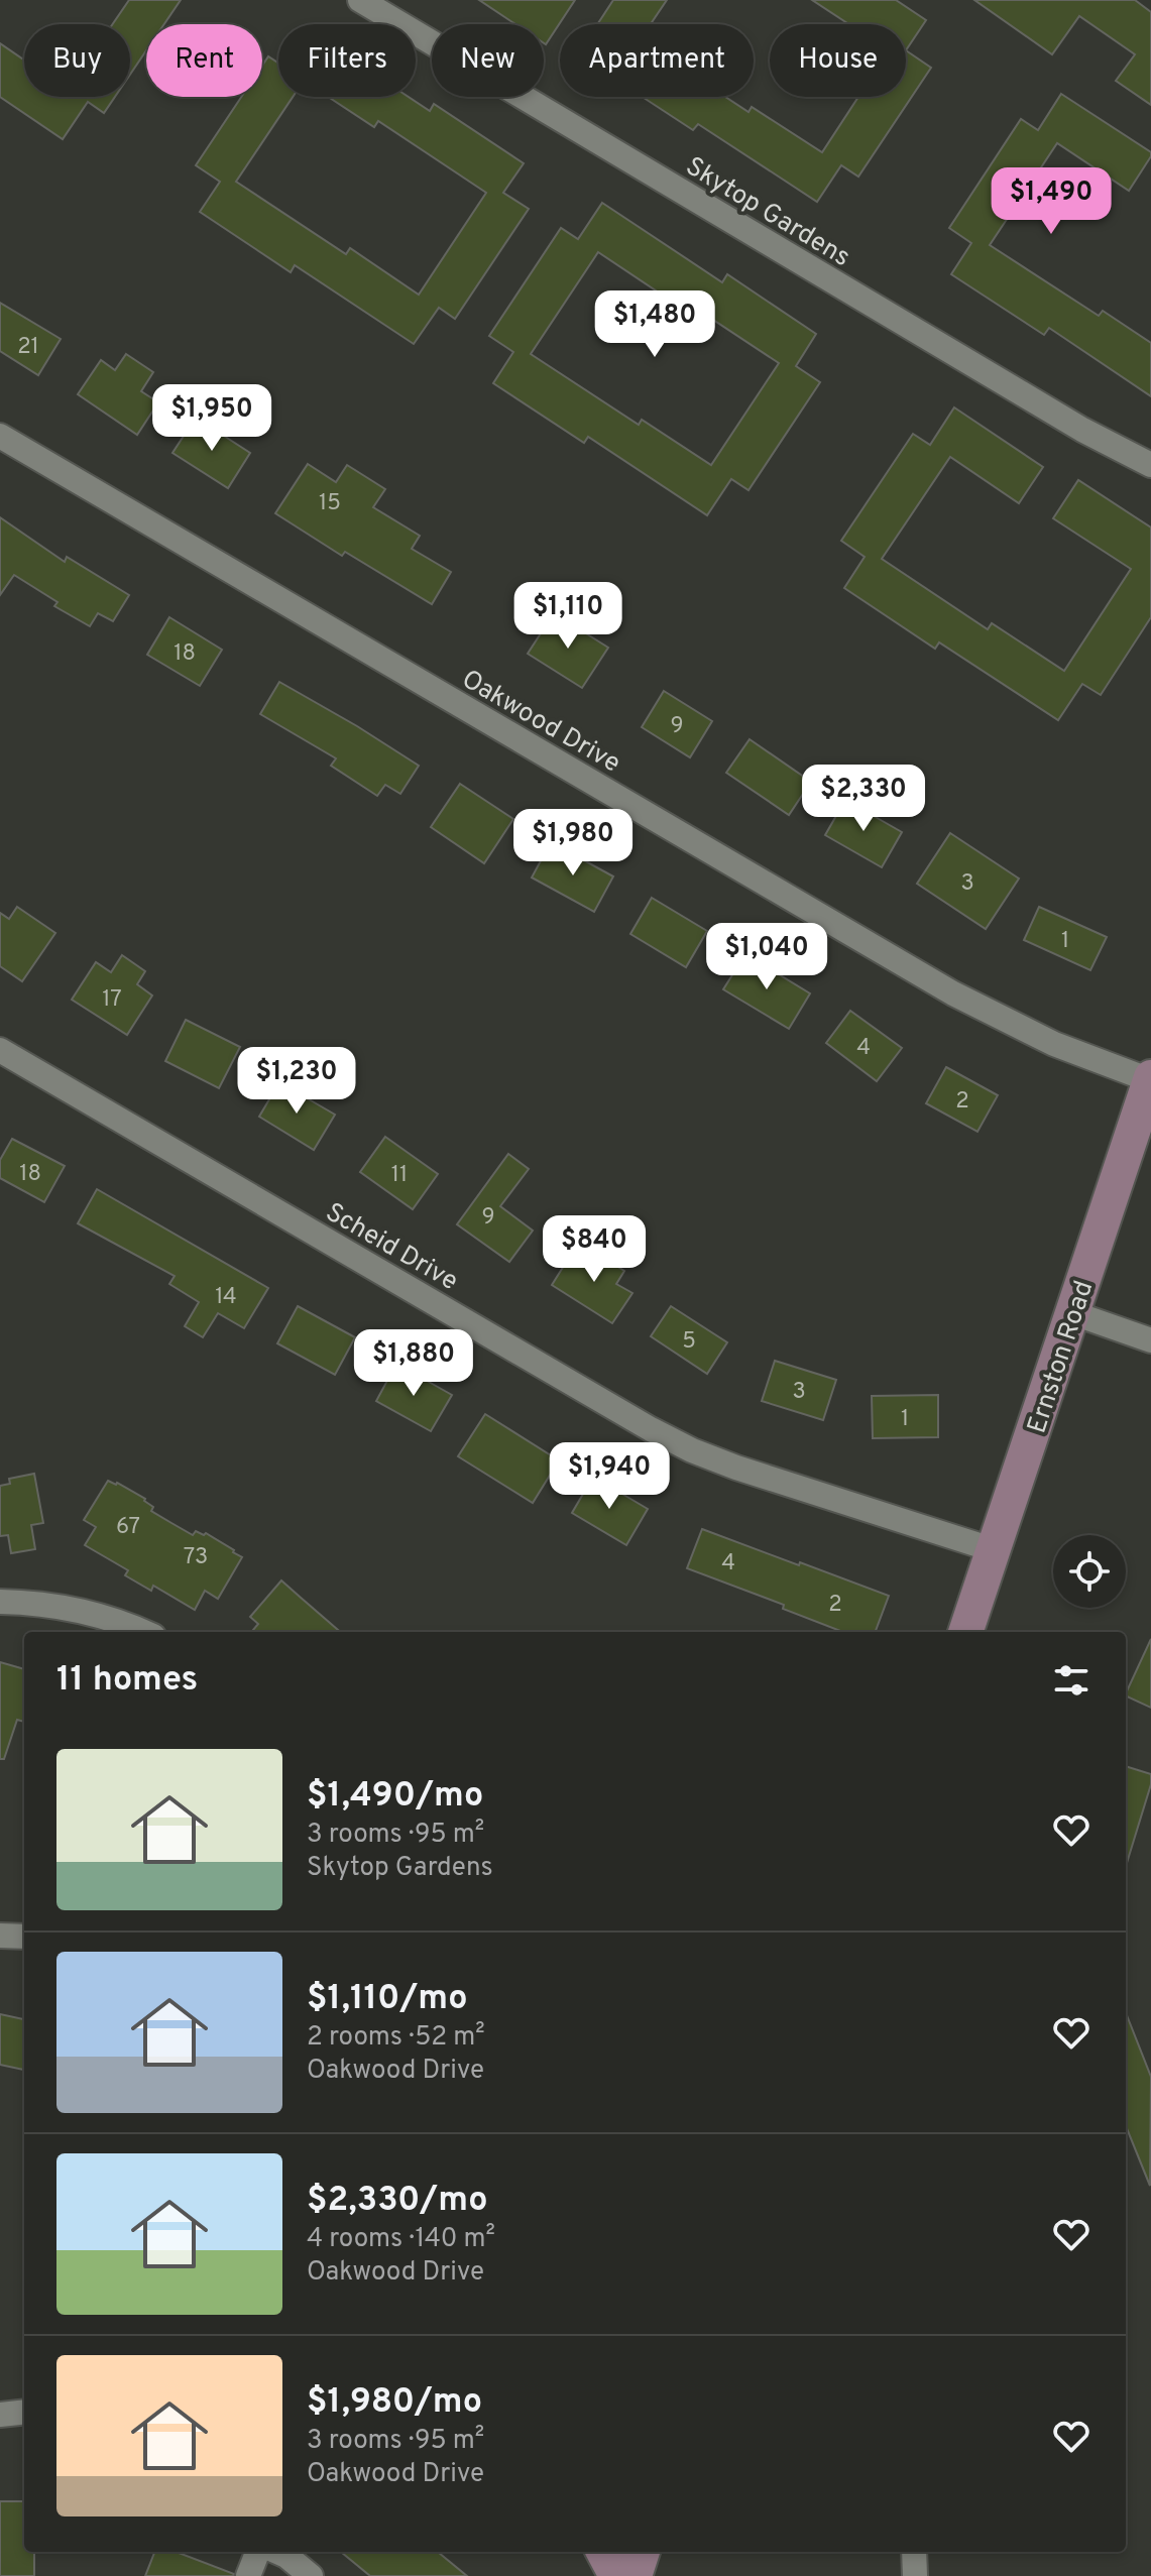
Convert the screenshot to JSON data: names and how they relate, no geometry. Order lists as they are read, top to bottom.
{
  "streets": {
    "street": [
      "Skytop Gardens",
      "Oakwood Drive",
      "Scheid Drive",
      "Ernston Road"
    ]
  },
  "crossings": [
    ["Oakwood Drive", "Ernston Road"],
    ["Scheid Drive", "Ernston Road"]
  ],
  "house_numbers": [
    "21",
    "15",
    "18",
    "9",
    "3",
    "1",
    "17",
    "4",
    "2",
    "18",
    "11",
    "9",
    "14",
    "5",
    "3",
    "1",
    "67",
    "73",
    "4",
    "2"
  ],
  "page": {
    "chip": [
      "Buy",
      "Rent",
      "Filters",
      "New",
      "Apartment",
      "House"
    ],
    "price": [
      "$1,490",
      "$1,480",
      "$1,950",
      "$1,110",
      "$2,330",
      "$1,980",
      "$1,040",
      "$1,230",
      "$840",
      "$1,880",
      "$1,940"
    ],
    "heading": "11 homes",
    "list": [
      {
        "name": "$1,490/mo",
        "note": "3 rooms · 95 m² · Skytop Gardens"
      },
      {
        "name": "$1,110/mo",
        "note": "2 rooms · 52 m² · Oakwood Drive"
      },
      {
        "name": "$2,330/mo",
        "note": "4 rooms · 140 m² · Oakwood Drive"
      },
      {
        "name": "$1,980/mo",
        "note": "3 rooms · 95 m² · Oakwood Drive"
      }
    ]
  }
}
